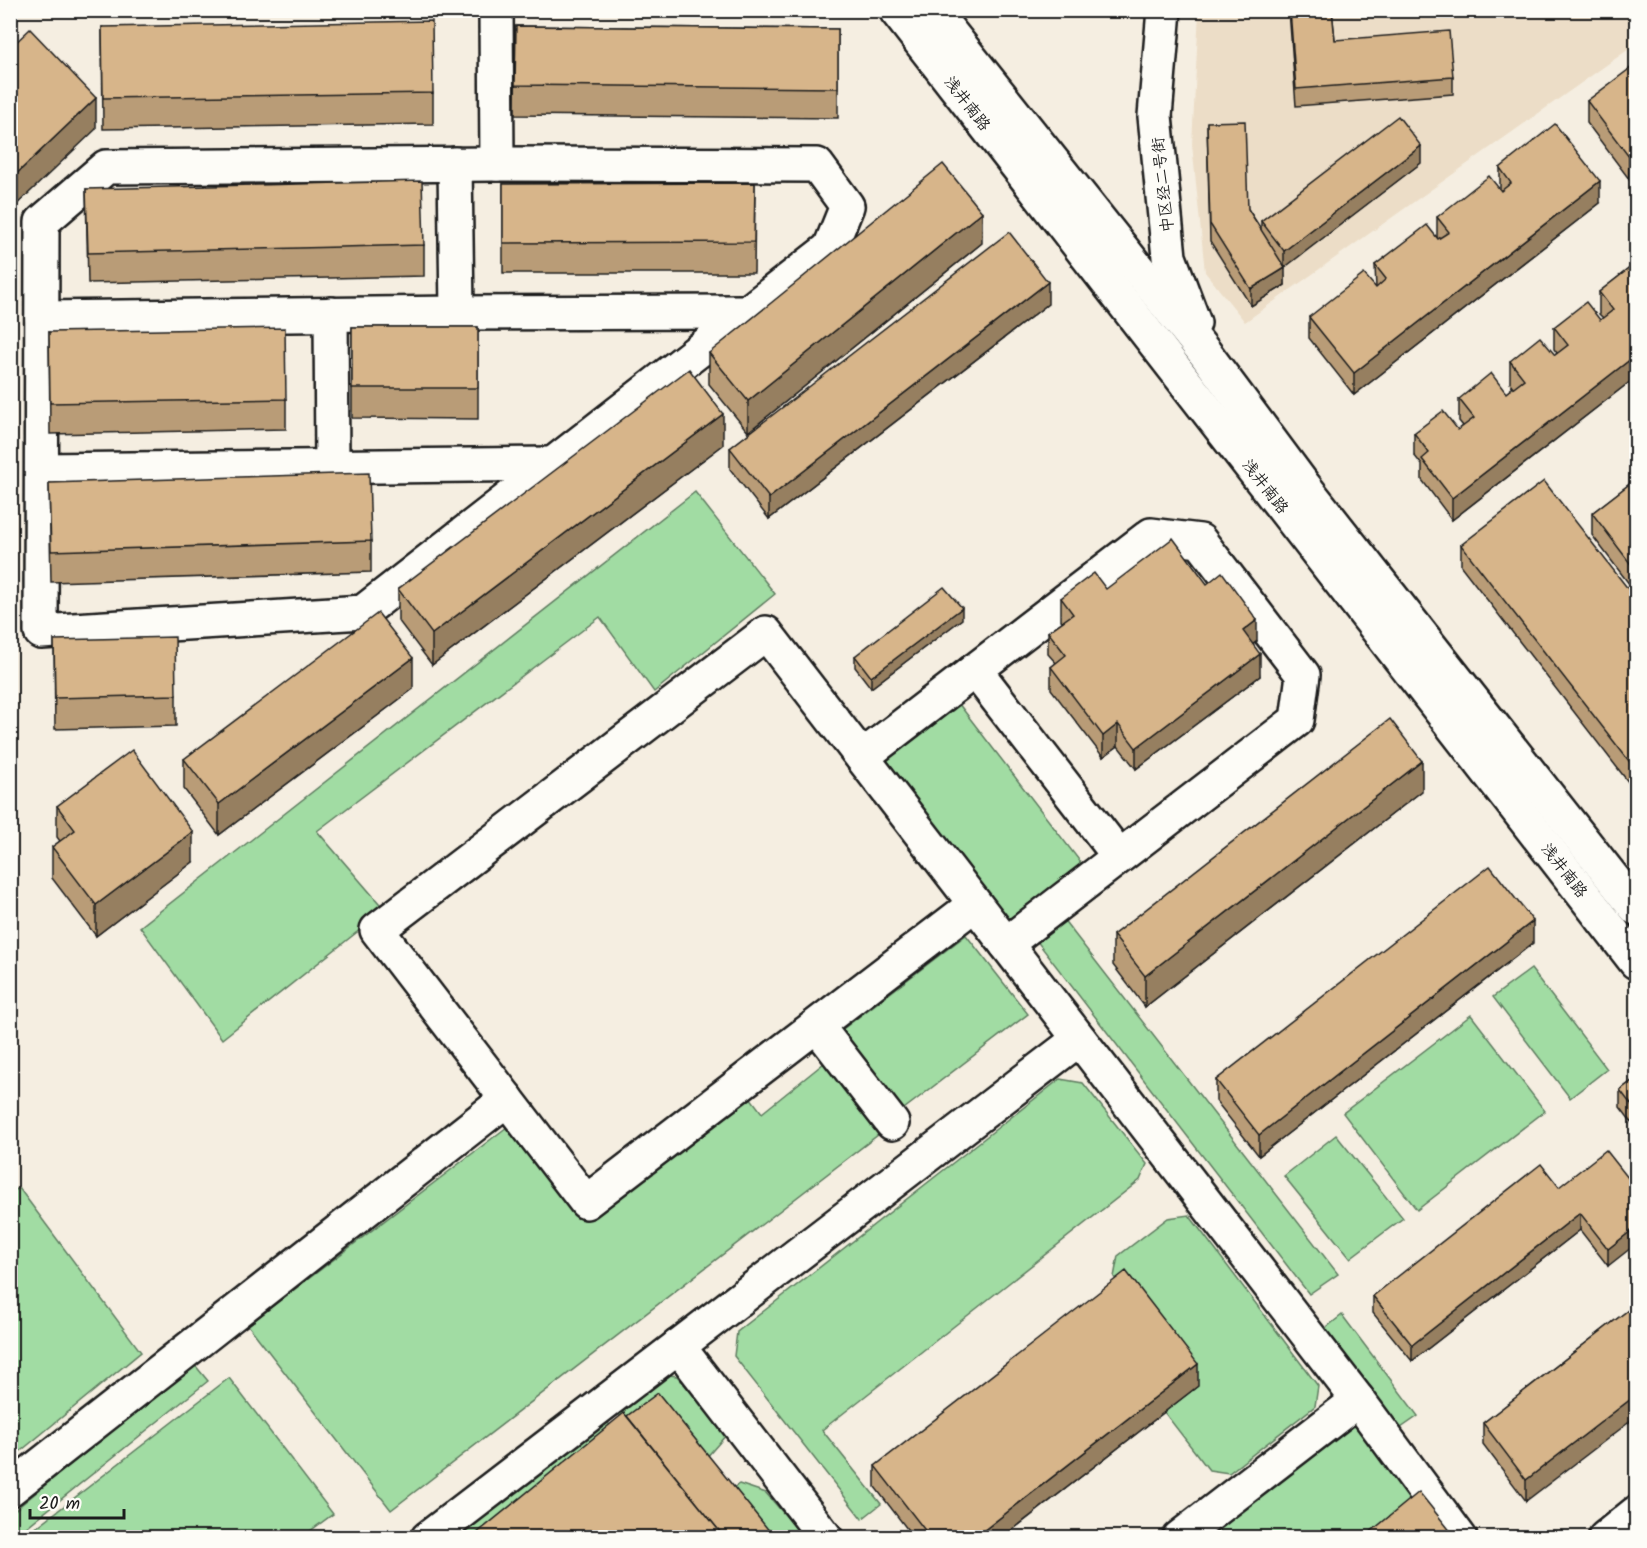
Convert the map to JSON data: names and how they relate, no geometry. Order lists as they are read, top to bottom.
{
  "streets": {
    "street": ["浅井南路", "中区经二号街"]
  },
  "crossings": [
    ["浅井南路", "中区经二号街"]
  ],
  "scale_bar": "20 m"
}
